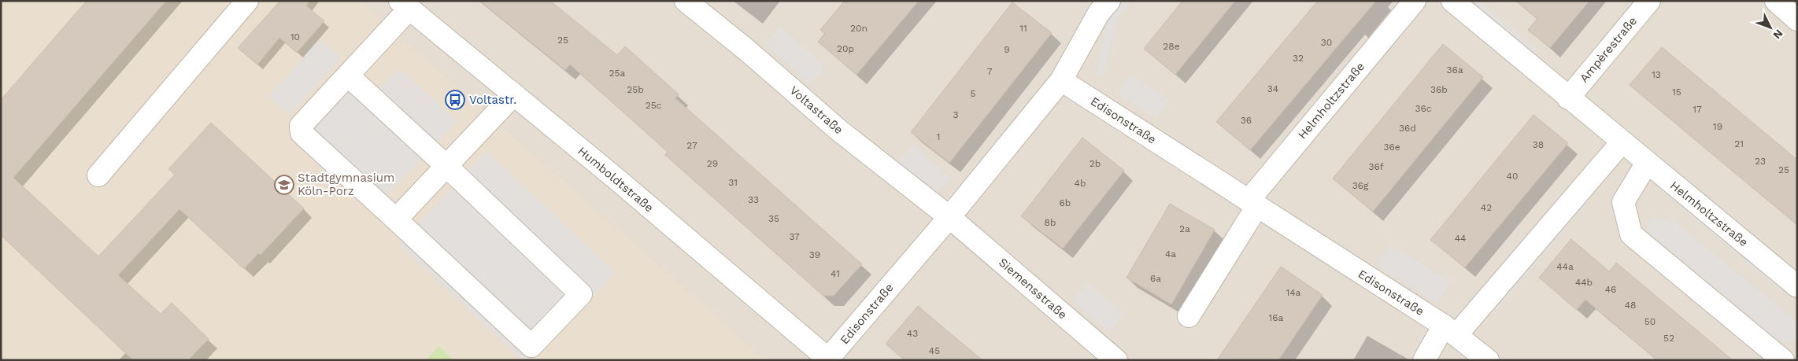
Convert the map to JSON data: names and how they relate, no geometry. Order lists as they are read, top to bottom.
{
  "streets": {
    "street": [
      "Ampèrestraße",
      "Helmholtzstraße",
      "Voltastraße",
      "Edisonstraße",
      "Humboldtstraße",
      "Siemensstraße"
    ]
  },
  "crossings": [
    ["Ampèrestraße", "Helmholtzstraße"],
    ["Helmholtzstraße", "Edisonstraße"],
    ["Voltastraße", "Edisonstraße"],
    ["Voltastraße", "Siemensstraße"],
    ["Edisonstraße", "Humboldtstraße"],
    ["Edisonstraße", "Siemensstraße"]
  ],
  "places": {
    "bus stop": ["Voltastr."],
    "school or university": ["Stadtgymnasium Köln-Porz"]
  },
  "house_numbers": [
    "20n",
    "11",
    "10",
    "25",
    "30",
    "28e",
    "20p",
    "9",
    "32",
    "36a",
    "7",
    "25a",
    "13",
    "34",
    "25b",
    "36b",
    "15",
    "5",
    "25c",
    "36c",
    "17",
    "3",
    "36",
    "19",
    "36d",
    "1",
    "21",
    "38",
    "27",
    "36e",
    "23",
    "29",
    "2b",
    "36f",
    "25",
    "40",
    "31",
    "4b",
    "36g",
    "33",
    "6b",
    "42",
    "35",
    "8b",
    "2a",
    "37",
    "44",
    "4a",
    "39",
    "44a",
    "41",
    "6a",
    "44b",
    "46",
    "14a",
    "48",
    "16a",
    "50",
    "43",
    "52",
    "45"
  ],
  "north": "bottom right"
}
